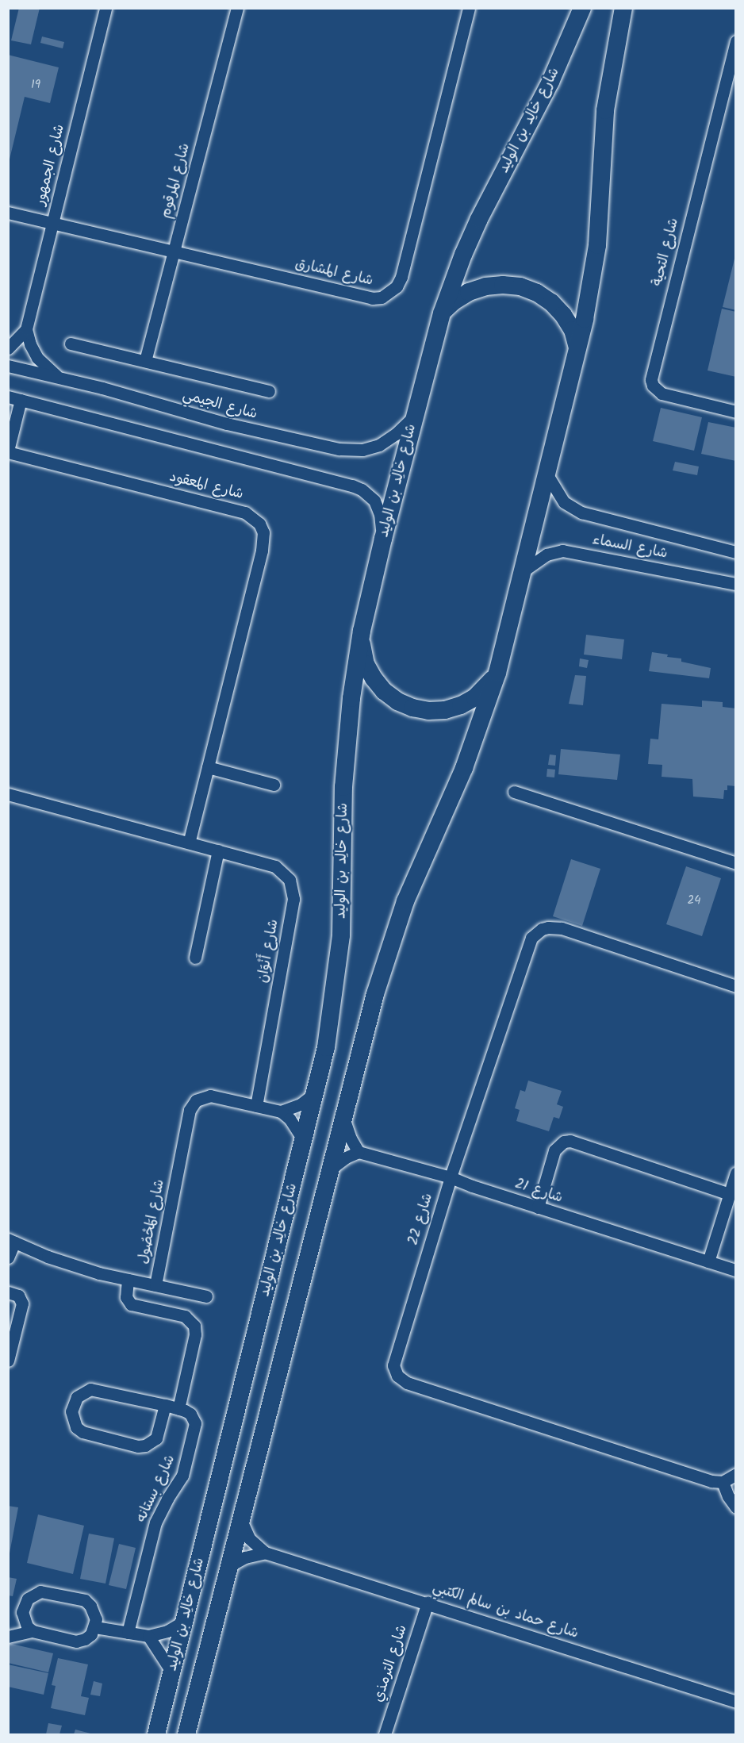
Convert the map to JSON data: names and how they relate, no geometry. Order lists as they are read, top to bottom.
{
  "streets": {
    "street": [
      "شارع خالِد بن الوليد",
      "شارع الجمهور",
      "شارع المرقوم",
      "شارع التحية",
      "شارع المشارق",
      "شارع الجيمي",
      "شارع المعقود",
      "شارع السماء",
      "شارع أَنْوَان",
      "شارع 21",
      "شارع 22",
      "شارع المَحْصُول",
      "شارع بستانه",
      "شارع حماد بن سالم الكتبي",
      "شارع الترمذي"
    ]
  },
  "crossings": [
    ["شارع خالِد بن الوليد", "شارع الجيمي"],
    ["شارع خالِد بن الوليد", "شارع السماء"],
    ["شارع خالِد بن الوليد", "شارع حماد بن سالم الكتبي"],
    ["شارع الجمهور", "شارع المشارق"],
    ["شارع المرقوم", "شارع المشارق"],
    ["شارع المعقود", "شارع أَنْوَان"],
    ["شارع أَنْوَان", "شارع المَحْصُول"],
    ["شارع 21", "شارع 22"],
    ["شارع حماد بن سالم الكتبي", "شارع الترمذي"]
  ],
  "house_numbers": ["19", "24"]
}
